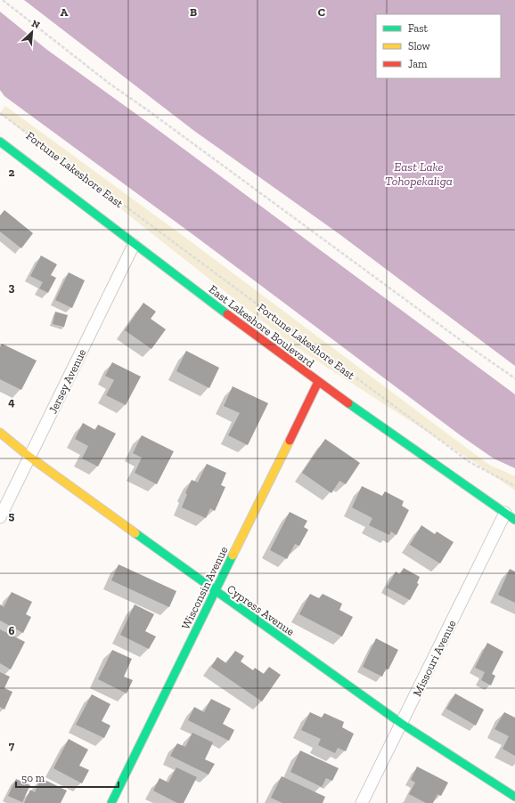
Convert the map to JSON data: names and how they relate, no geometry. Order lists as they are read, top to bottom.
{
  "streets": {
    "street": [
      "East Lakeshore Boulevard",
      "Jersey Avenue",
      "Wisconsin Avenue",
      "Cypress Avenue",
      "Missouri Avenue"
    ],
    "path": ["Fortune Lakeshore East"]
  },
  "crossings": [
    ["East Lakeshore Boulevard", "Jersey Avenue"],
    ["East Lakeshore Boulevard", "Wisconsin Avenue"],
    ["East Lakeshore Boulevard", "Missouri Avenue"],
    ["Jersey Avenue", "Cypress Avenue"],
    ["Wisconsin Avenue", "Cypress Avenue"],
    ["Cypress Avenue", "Missouri Avenue"]
  ],
  "water": ["East Lake Tohopekaliga"],
  "legend": ["Fast", "Slow", "Jam"],
  "scale_bar": "50 m",
  "north": "top right",
  "grid": {
    "columns": ["A", "B", "C"],
    "rows": [
      "2",
      "3",
      "4",
      "5",
      "6",
      "7"
    ]
  }
}
